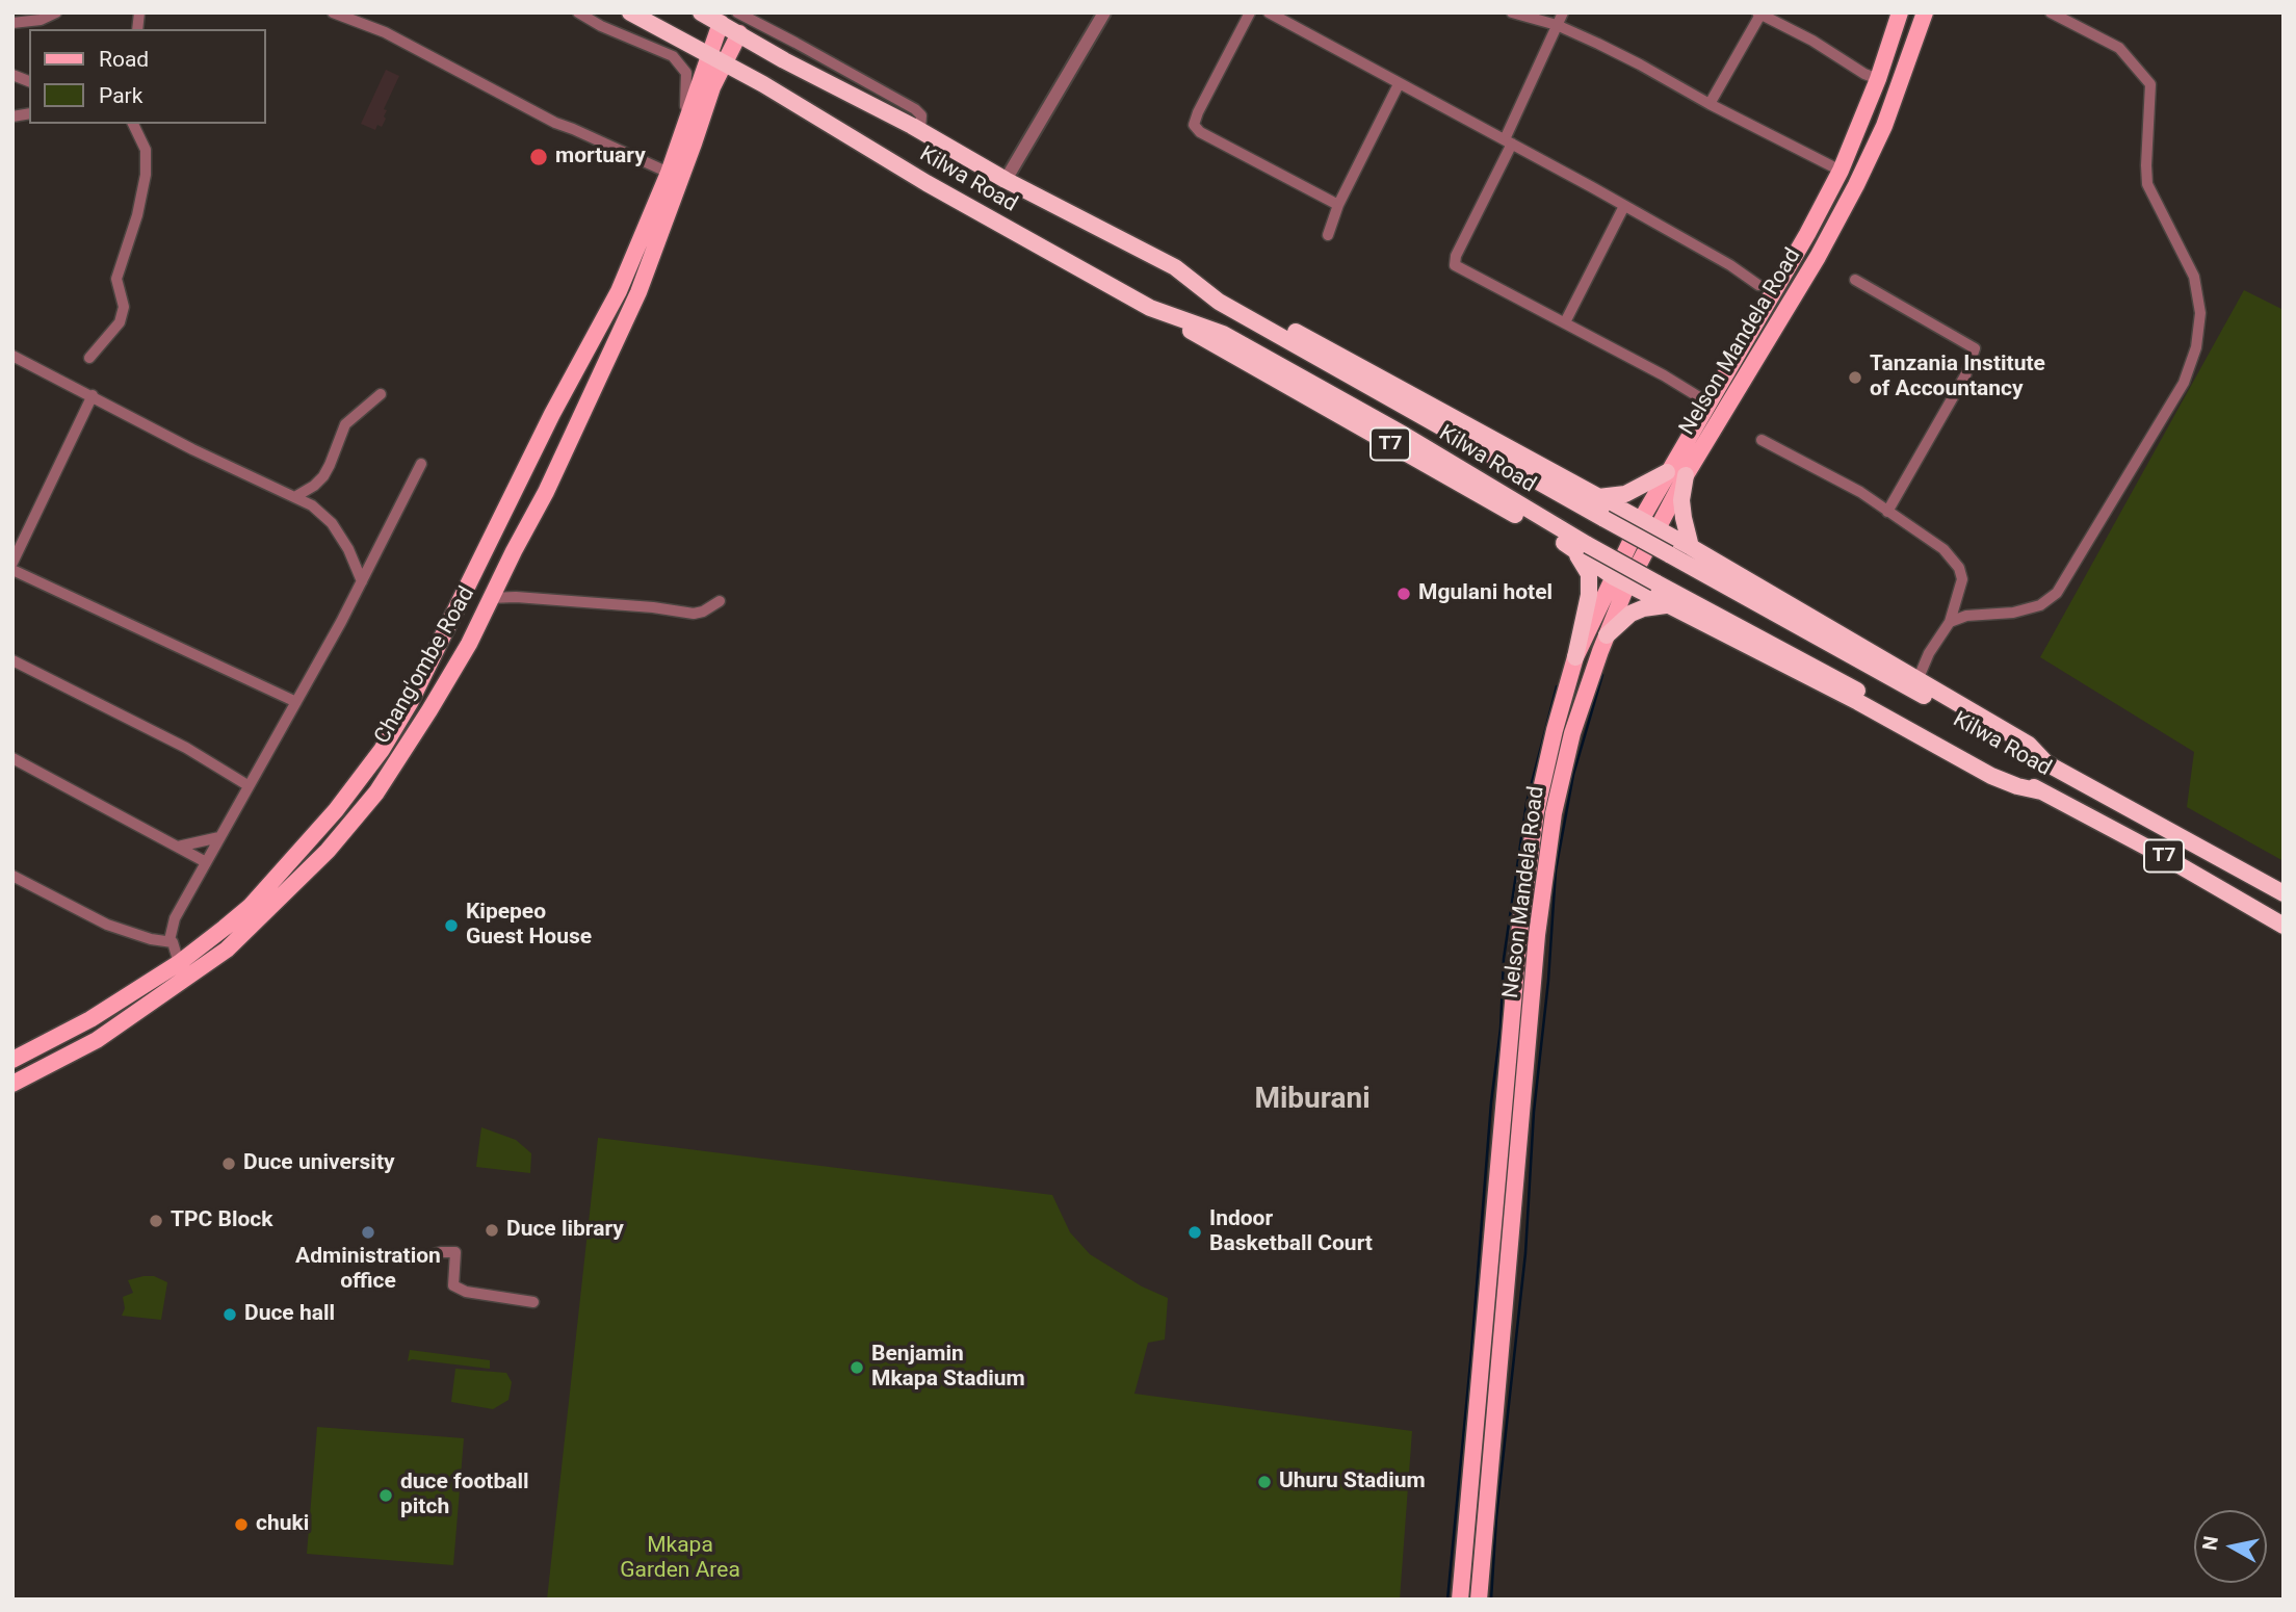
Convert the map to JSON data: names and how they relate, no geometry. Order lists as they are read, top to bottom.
{
  "streets": {
    "highway": ["Kilwa Road", "T7"],
    "main road": ["Nelson Mandela Road", "Chang'ombe Road"]
  },
  "crossings": [
    ["Kilwa Road", "T7"],
    ["Kilwa Road", "Chang'ombe Road"],
    ["Nelson Mandela Road", "T7"]
  ],
  "districts": ["Miburani"],
  "parks": ["Mkapa Garden Area"],
  "places": [
    "mortuary",
    "Tanzania Institute of Accountancy",
    "Mgulani hotel",
    "Kipepeo Guest House",
    "Duce university",
    "TPC Block",
    "Duce library",
    "Administration office",
    "Indoor Basketball Court",
    "Duce hall",
    "Benjamin Mkapa Stadium",
    "Uhuru Stadium",
    "duce football pitch",
    "chuki"
  ],
  "legend": ["Road", "Park"],
  "north": "left"
}
